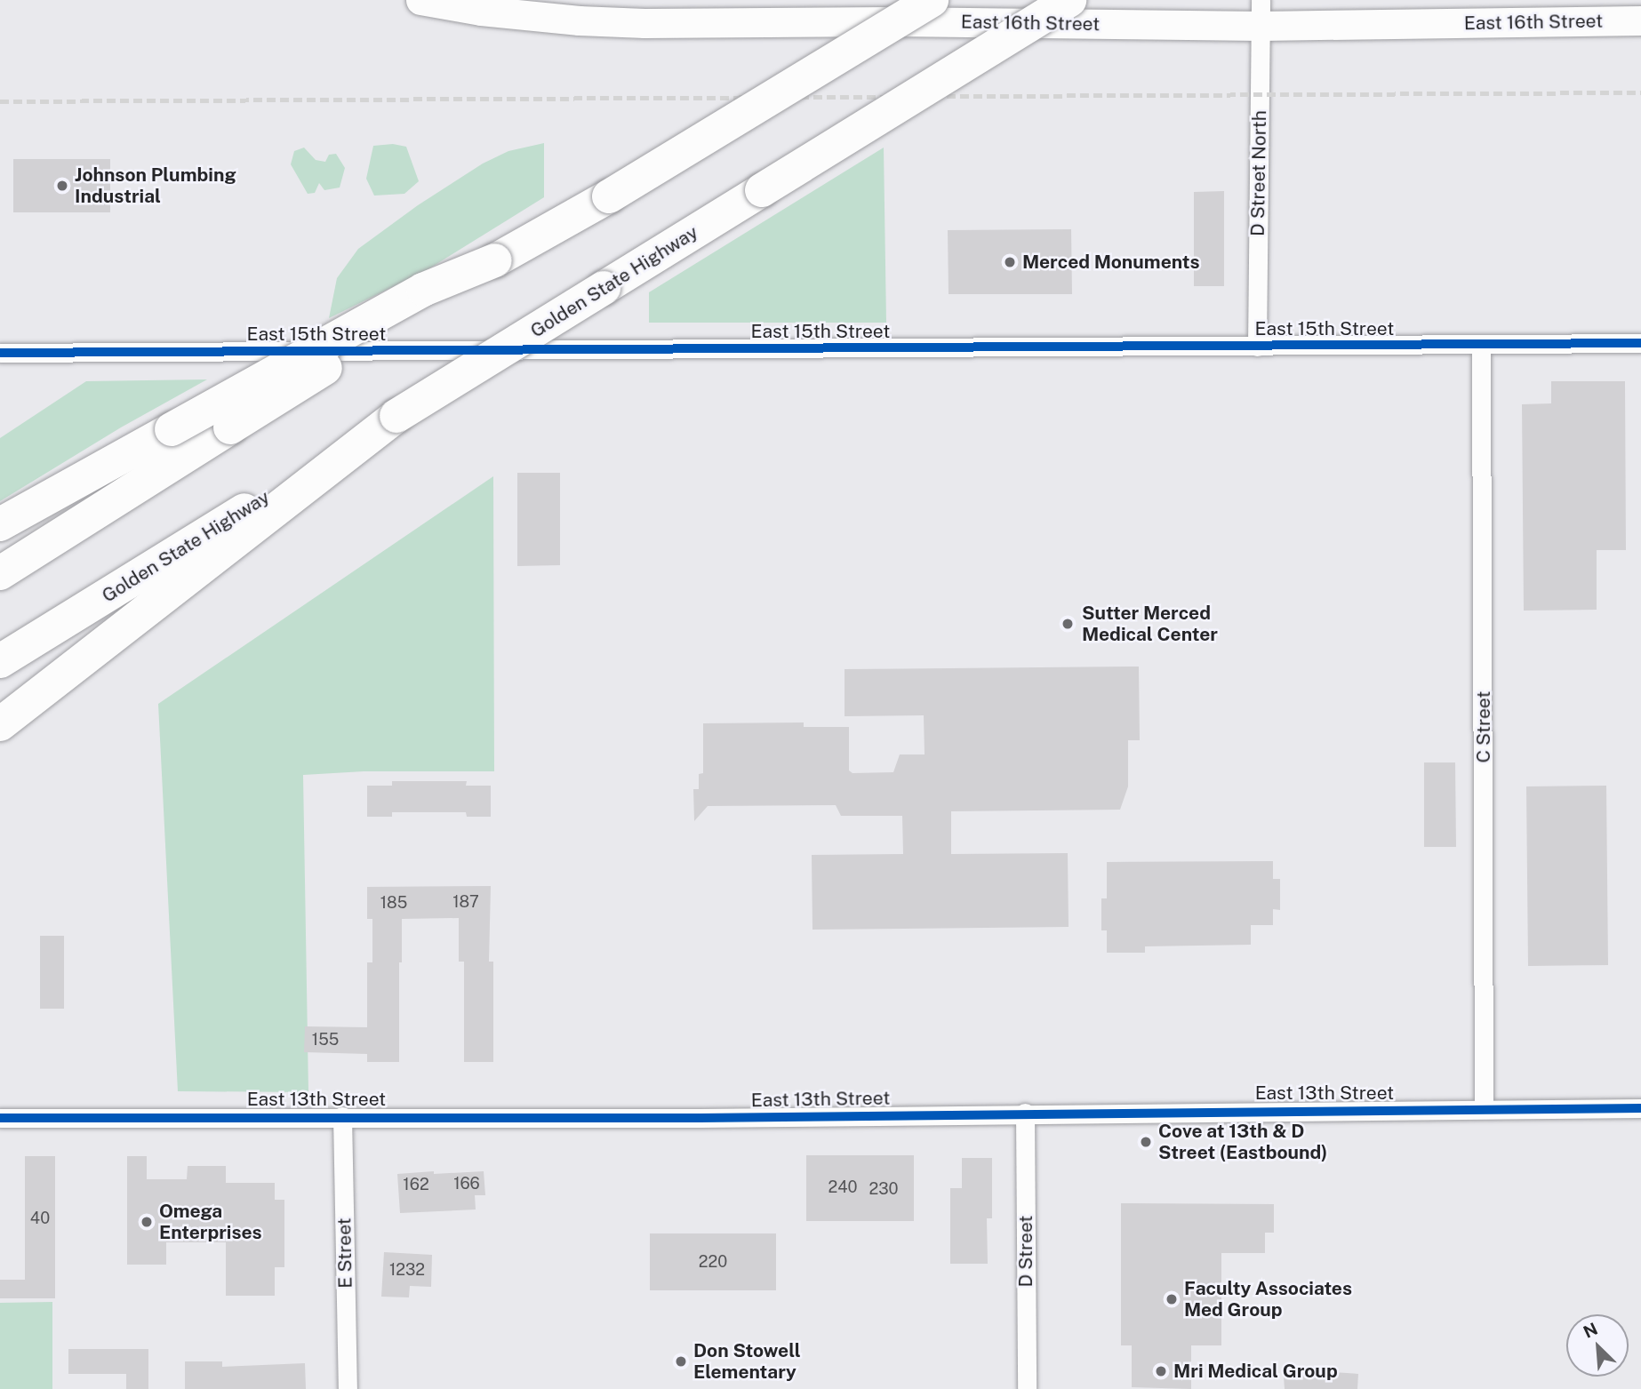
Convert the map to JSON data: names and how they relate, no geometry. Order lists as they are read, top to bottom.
{
  "streets": {
    "highway": ["Golden State Highway"],
    "main road": ["East 16th Street"],
    "street": [
      "D Street North",
      "East 15th Street",
      "C Street",
      "East 13th Street",
      "D Street",
      "E Street"
    ]
  },
  "crossings": [
    ["East 16th Street", "D Street North"],
    ["D Street North", "East 15th Street"],
    ["East 15th Street", "C Street"],
    ["C Street", "East 13th Street"],
    ["East 13th Street", "D Street"],
    ["East 13th Street", "E Street"]
  ],
  "places": [
    "Johnson Plumbing Industrial",
    "Merced Monuments",
    "Sutter Merced Medical Center",
    "Cove at 13th & D Street (Eastbound)",
    "Omega Enterprises",
    "Faculty Associates Med Group",
    "Don Stowell Elementary",
    "Mri Medical Group"
  ],
  "house_numbers": [
    "187",
    "185",
    "155",
    "166",
    "162",
    "240",
    "230",
    "40",
    "220",
    "1232"
  ],
  "north": "top left"
}
